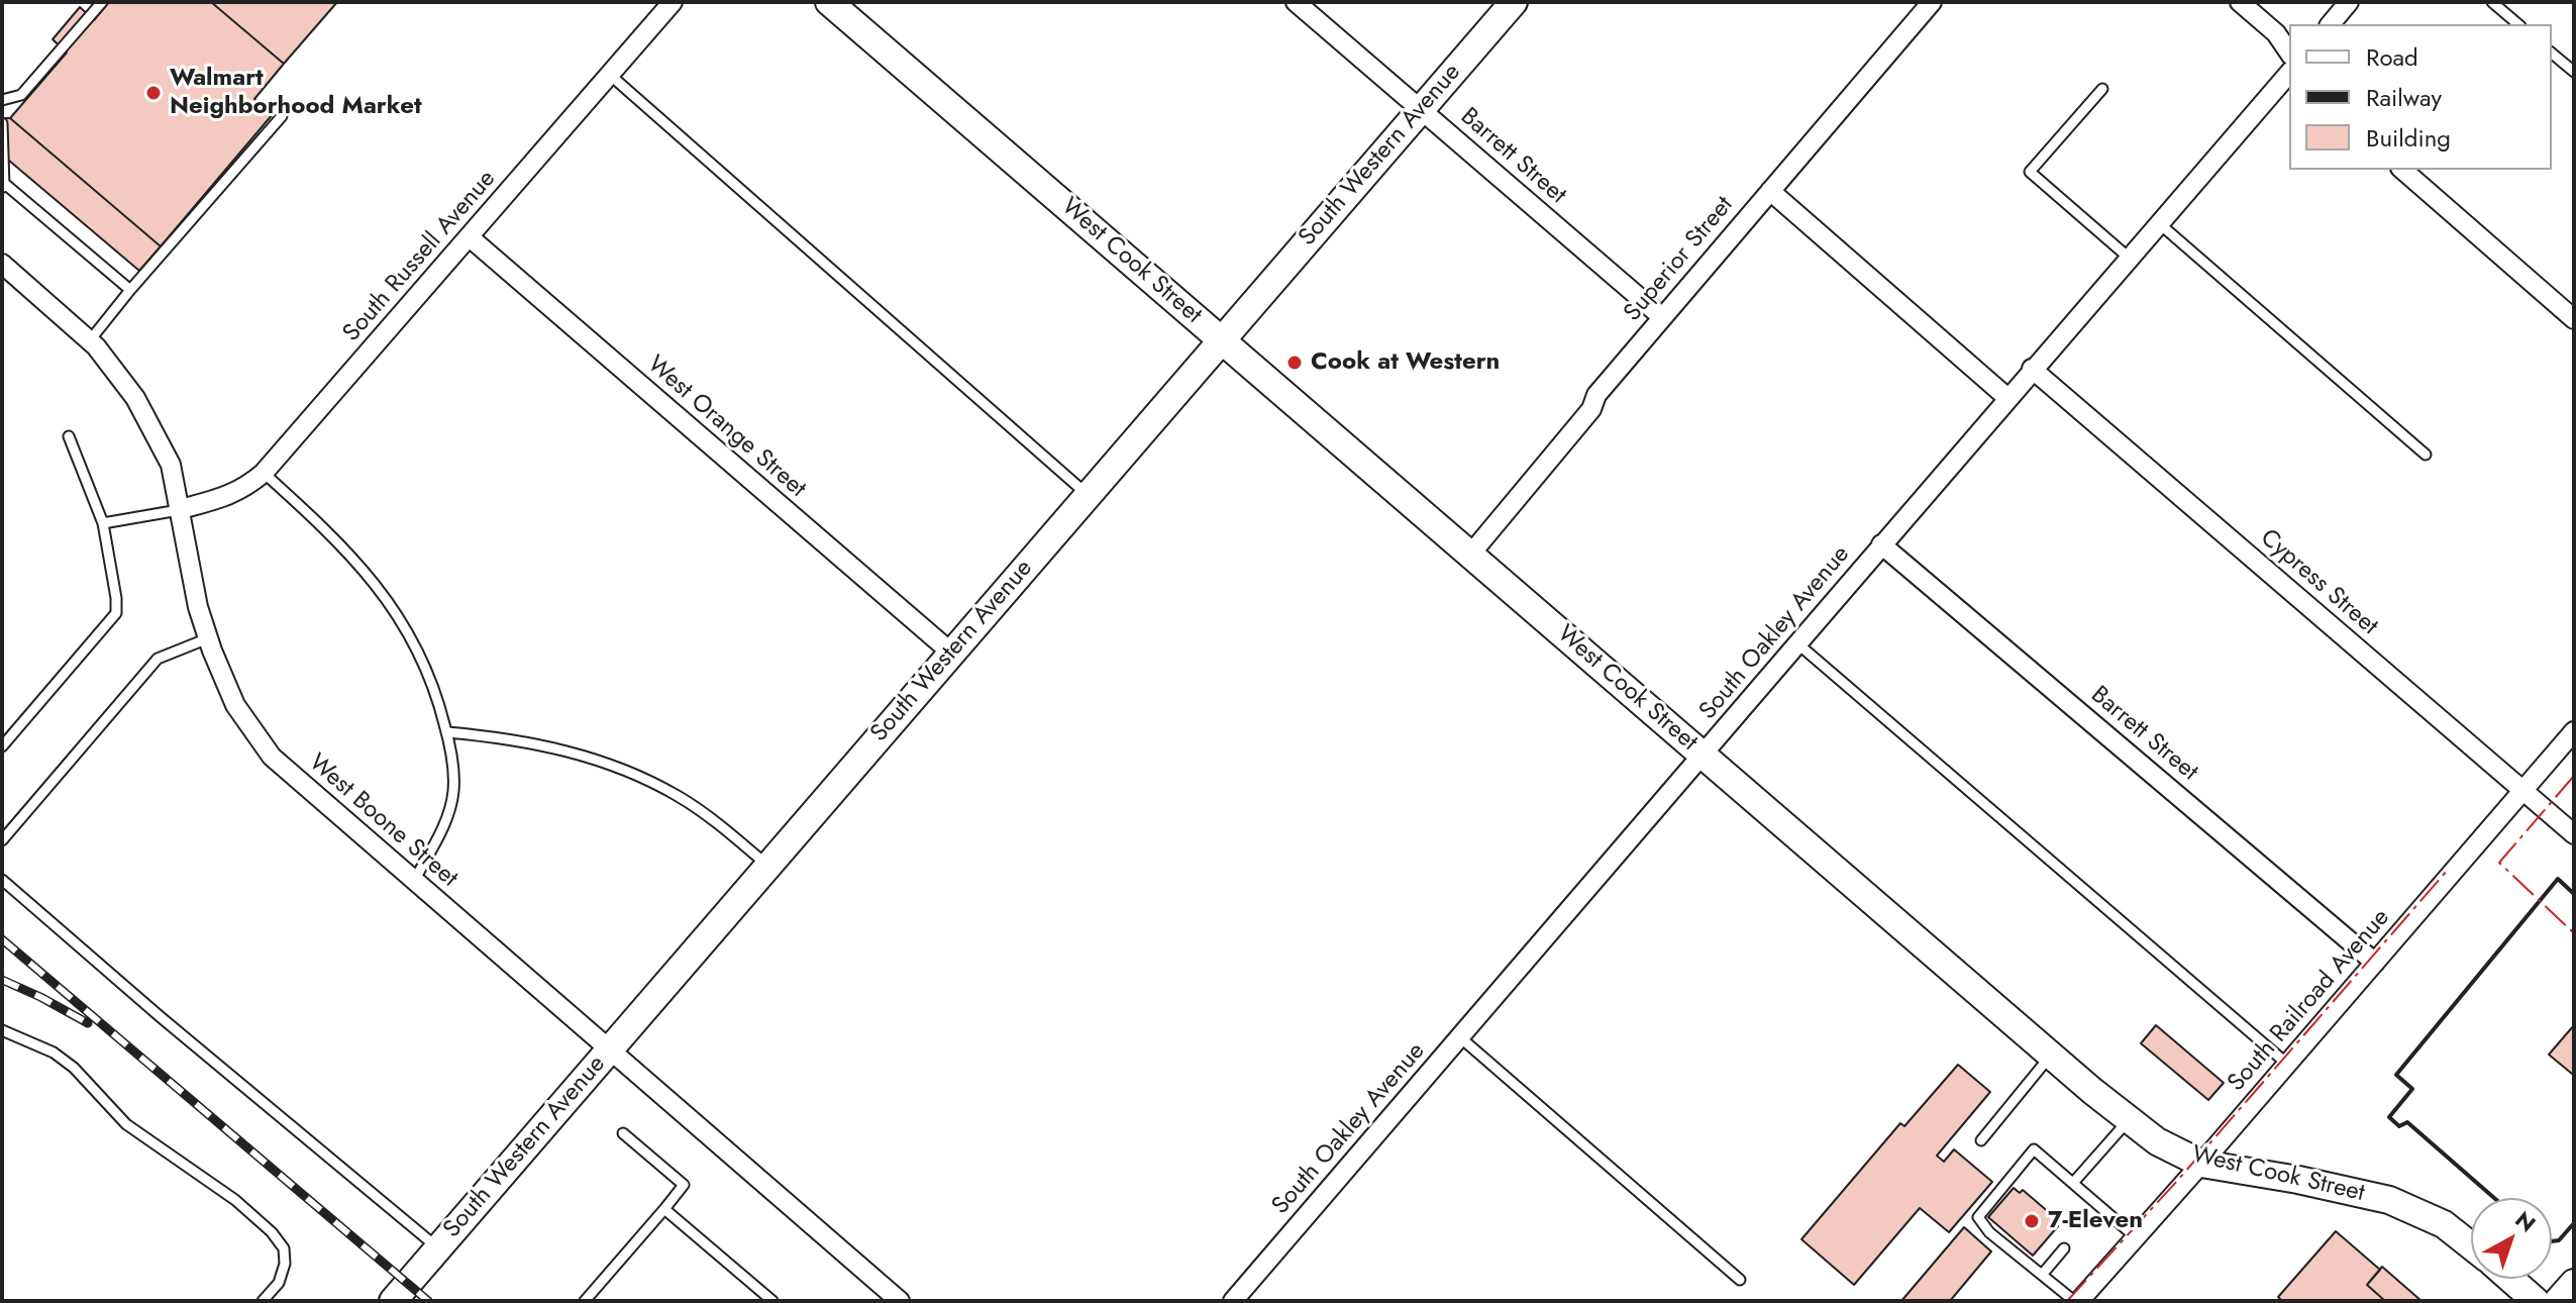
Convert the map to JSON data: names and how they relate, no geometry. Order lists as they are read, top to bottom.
{
  "streets": {
    "street": [
      "South Western Avenue",
      "Barrett Street",
      "South Russell Avenue",
      "Superior Street",
      "West Cook Street",
      "West Orange Street",
      "Cypress Street",
      "South Oakley Avenue",
      "West Boone Street",
      "South Railroad Avenue"
    ]
  },
  "crossings": [
    ["South Western Avenue", "Barrett Street"],
    ["South Western Avenue", "West Cook Street"],
    ["South Western Avenue", "West Orange Street"],
    ["South Western Avenue", "West Boone Street"],
    ["Barrett Street", "Superior Street"],
    ["Barrett Street", "South Oakley Avenue"],
    ["Barrett Street", "South Railroad Avenue"],
    ["South Russell Avenue", "West Orange Street"],
    ["South Russell Avenue", "West Boone Street"],
    ["Superior Street", "West Cook Street"],
    ["West Cook Street", "South Oakley Avenue"],
    ["West Cook Street", "South Railroad Avenue"],
    ["Cypress Street", "South Oakley Avenue"],
    ["Cypress Street", "South Railroad Avenue"]
  ],
  "places": ["Walmart Neighborhood Market", "Cook at Western", "7-Eleven"],
  "legend": ["Road", "Railway", "Building"],
  "north": "top right"
}
